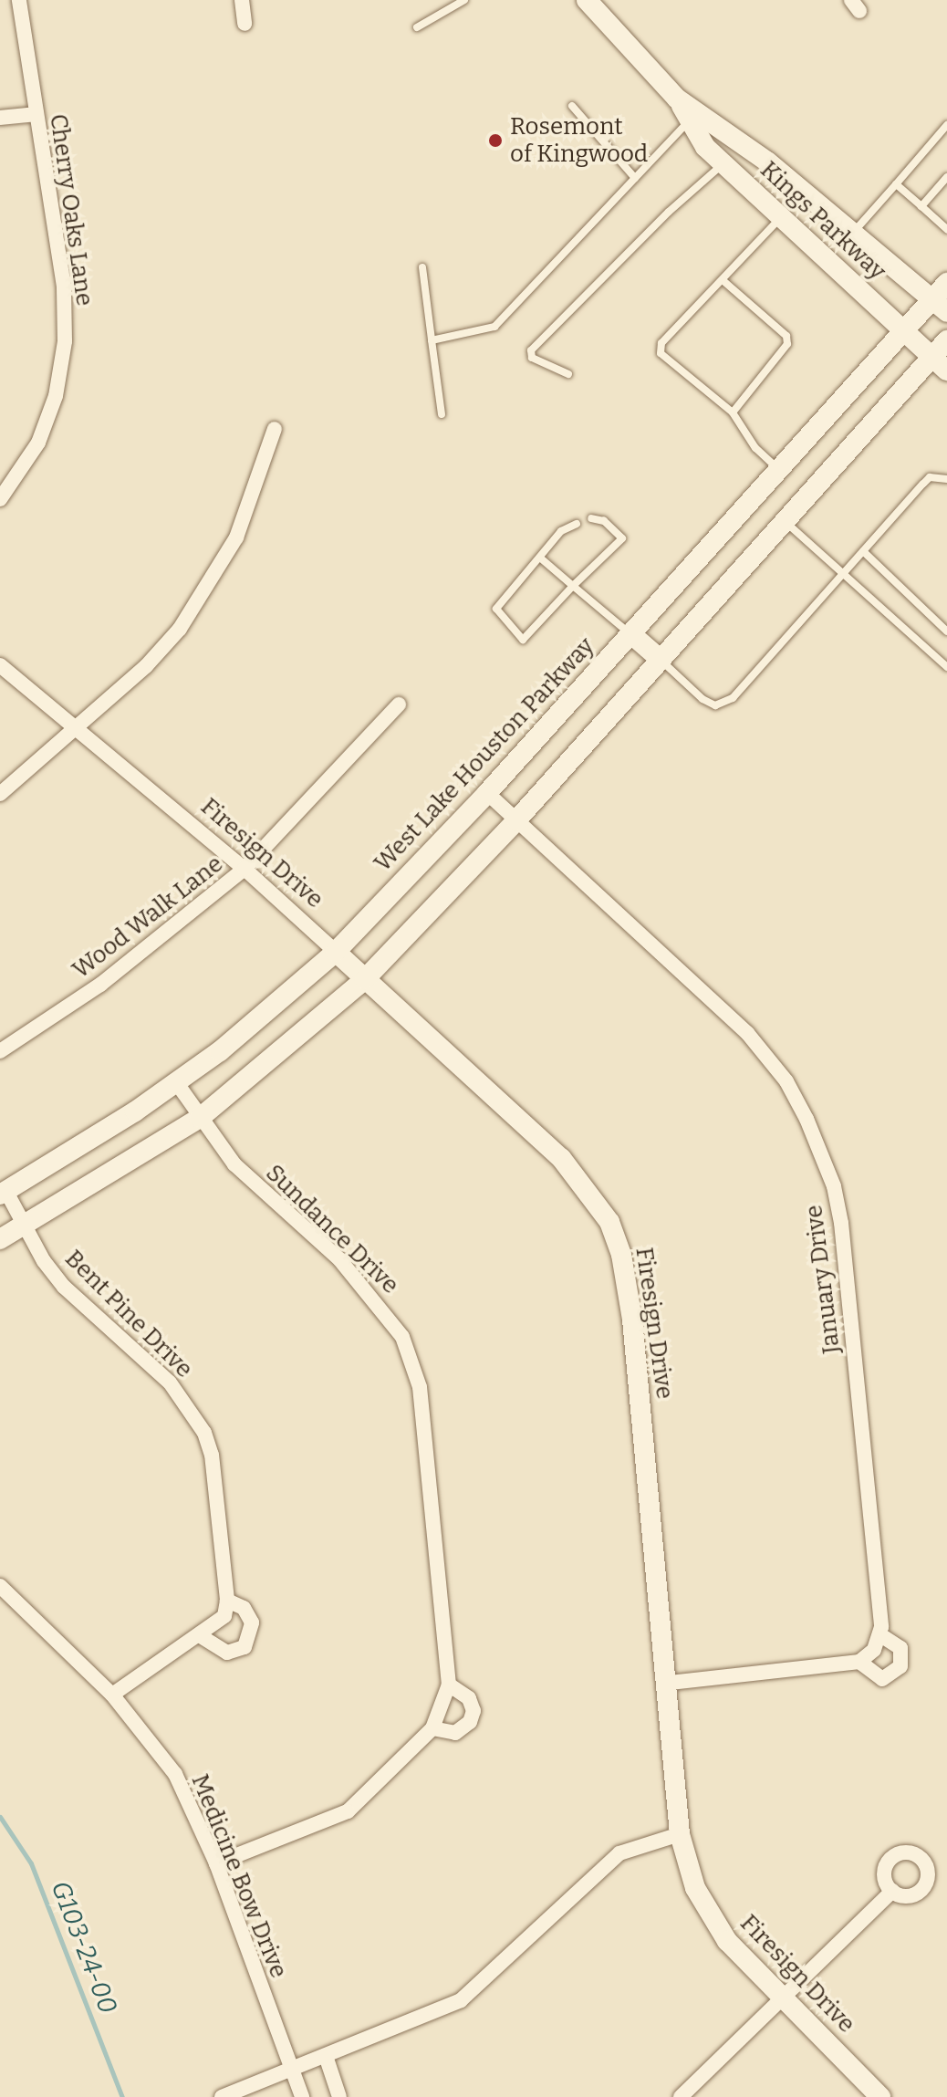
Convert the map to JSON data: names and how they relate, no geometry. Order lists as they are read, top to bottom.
{
  "streets": {
    "main road": ["Kings Parkway", "West Lake Houston Parkway", "Firesign Drive"],
    "street": [
      "Cherry Oaks Lane",
      "Wood Walk Lane",
      "Sundance Drive",
      "January Drive",
      "Bent Pine Drive",
      "Medicine Bow Drive"
    ]
  },
  "crossings": [
    ["Kings Parkway", "West Lake Houston Parkway"],
    ["West Lake Houston Parkway", "Firesign Drive"],
    ["West Lake Houston Parkway", "Sundance Drive"],
    ["West Lake Houston Parkway", "January Drive"],
    ["West Lake Houston Parkway", "Bent Pine Drive"],
    ["Firesign Drive", "Wood Walk Lane"],
    ["Sundance Drive", "Medicine Bow Drive"]
  ],
  "water": ["G103-24-00"],
  "places": ["Rosemont of Kingwood"]
}
